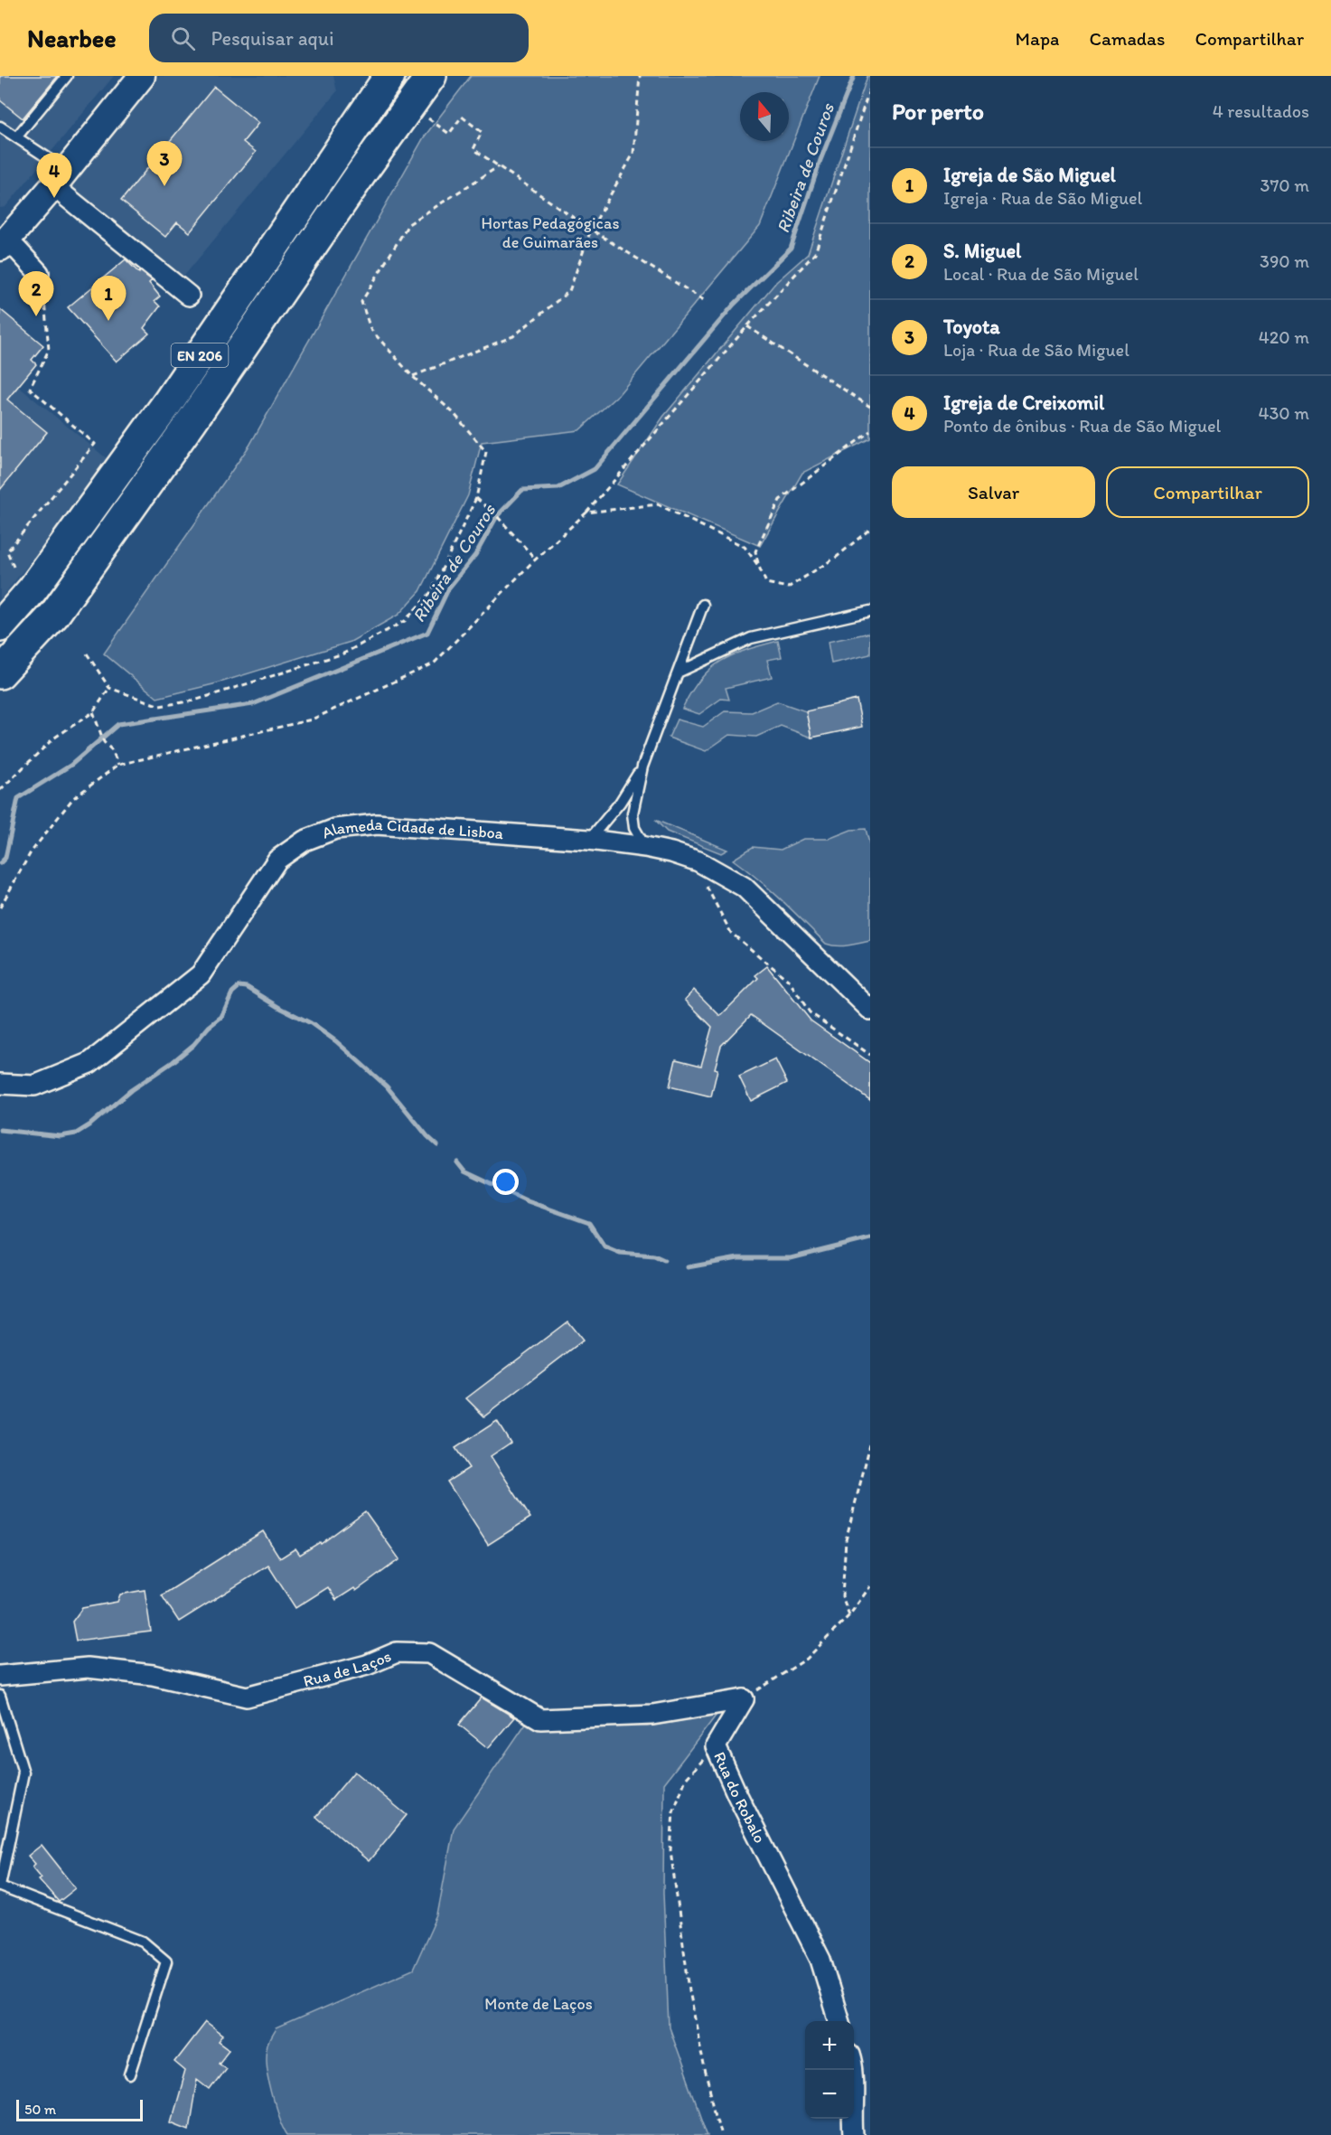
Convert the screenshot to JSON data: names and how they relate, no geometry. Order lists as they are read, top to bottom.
{
  "streets": {
    "highway": ["EN 206"],
    "street": ["Alameda Cidade de Lisboa", "Rua de Laços", "Rua do Robalo"]
  },
  "crossings": [
    ["Rua de Laços", "Rua do Robalo"]
  ],
  "water": ["Ribeira de Couros"],
  "parks": ["Hortas Pedagógicas de Guimarães", "Monte de Laços"],
  "scale_bar": "50 m",
  "north": "top",
  "page": {
    "header": "Nearbee",
    "search": "Pesquisar aqui",
    "nav": ["Mapa", "Camadas", "Compartilhar"],
    "heading": ["Por perto", "4 resultados"],
    "pins": [
      "3",
      "4",
      "2",
      "1"
    ],
    "list": [
      {
        "mark": "1",
        "name": "Igreja de São Miguel",
        "note": "Igreja · Rua de São Miguel",
        "value": "370 m"
      },
      {
        "mark": "2",
        "name": "S. Miguel",
        "note": "Local · Rua de São Miguel",
        "value": "390 m"
      },
      {
        "mark": "3",
        "name": "Toyota",
        "note": "Loja · Rua de São Miguel",
        "value": "420 m"
      },
      {
        "mark": "4",
        "name": "Igreja de Creixomil",
        "note": "Ponto de ônibus · Rua de São Miguel",
        "value": "430 m"
      }
    ],
    "buttons": ["Salvar", "Compartilhar"],
    "map_buttons": ["+", "−"],
    "scale": "50 m"
  }
}
